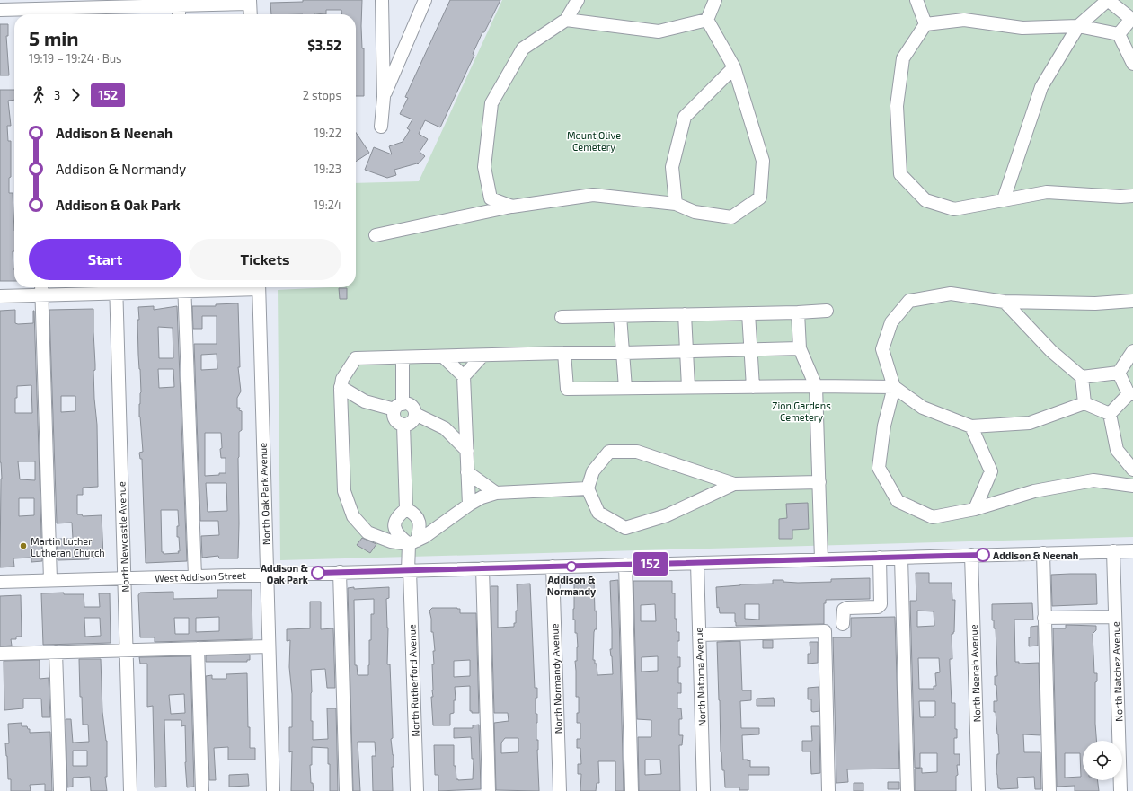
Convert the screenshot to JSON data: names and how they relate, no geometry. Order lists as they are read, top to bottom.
{
  "streets": {
    "street": [
      "North Oak Park Avenue",
      "North Newcastle Avenue",
      "West Addison Street",
      "North Natchez Avenue",
      "North Neenah Avenue",
      "North Natoma Avenue",
      "North Normandy Avenue",
      "North Rutherford Avenue"
    ]
  },
  "crossings": [
    ["North Oak Park Avenue", "West Addison Street"],
    ["North Newcastle Avenue", "West Addison Street"],
    ["West Addison Street", "North Natchez Avenue"],
    ["West Addison Street", "North Neenah Avenue"],
    ["West Addison Street", "North Natoma Avenue"],
    ["West Addison Street", "North Normandy Avenue"],
    ["West Addison Street", "North Rutherford Avenue"]
  ],
  "parks": ["Mount Olive Cemetery", "Zion Gardens Cemetery"],
  "places": [
    "Martin Luther Lutheran Church",
    "Addison & Neenah",
    "Addison & Normandy",
    "Addison & Oak Park"
  ],
  "lines": ["bus line 152"],
  "page": {
    "on_map": "152",
    "heading": ["5 min", "19:19 – 19:24 · Bus", "$3.52"],
    "legs": ["3", "152", "2 stops"],
    "list": [
      {
        "name": "Addison & Neenah",
        "value": "19:22"
      },
      {
        "name": "Addison & Normandy",
        "value": "19:23"
      },
      {
        "name": "Addison & Oak Park",
        "value": "19:24"
      }
    ],
    "buttons": ["Start", "Tickets"]
  }
}
